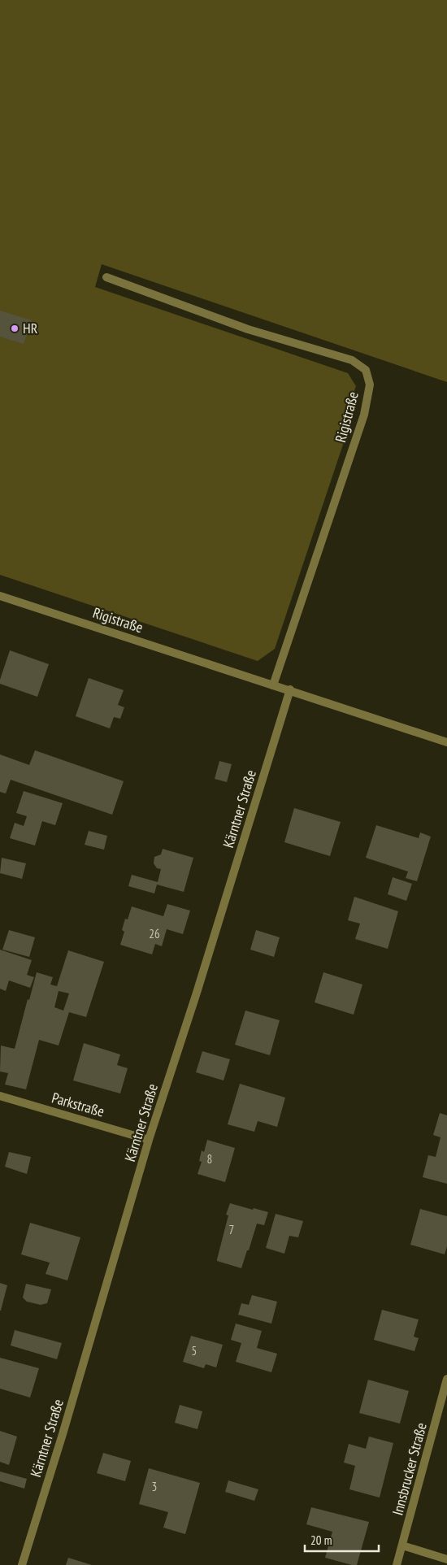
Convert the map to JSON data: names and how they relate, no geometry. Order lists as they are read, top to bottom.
{
  "streets": {
    "street": [
      "Rigistraße",
      "Kärntner Straße",
      "Parkstraße",
      "Innsbrucker Straße"
    ]
  },
  "crossings": [
    ["Rigistraße", "Kärntner Straße"],
    ["Kärntner Straße", "Parkstraße"]
  ],
  "places": ["HR"],
  "house_numbers": [
    "26",
    "8",
    "7",
    "5",
    "3"
  ],
  "scale_bar": "20 m"
}
